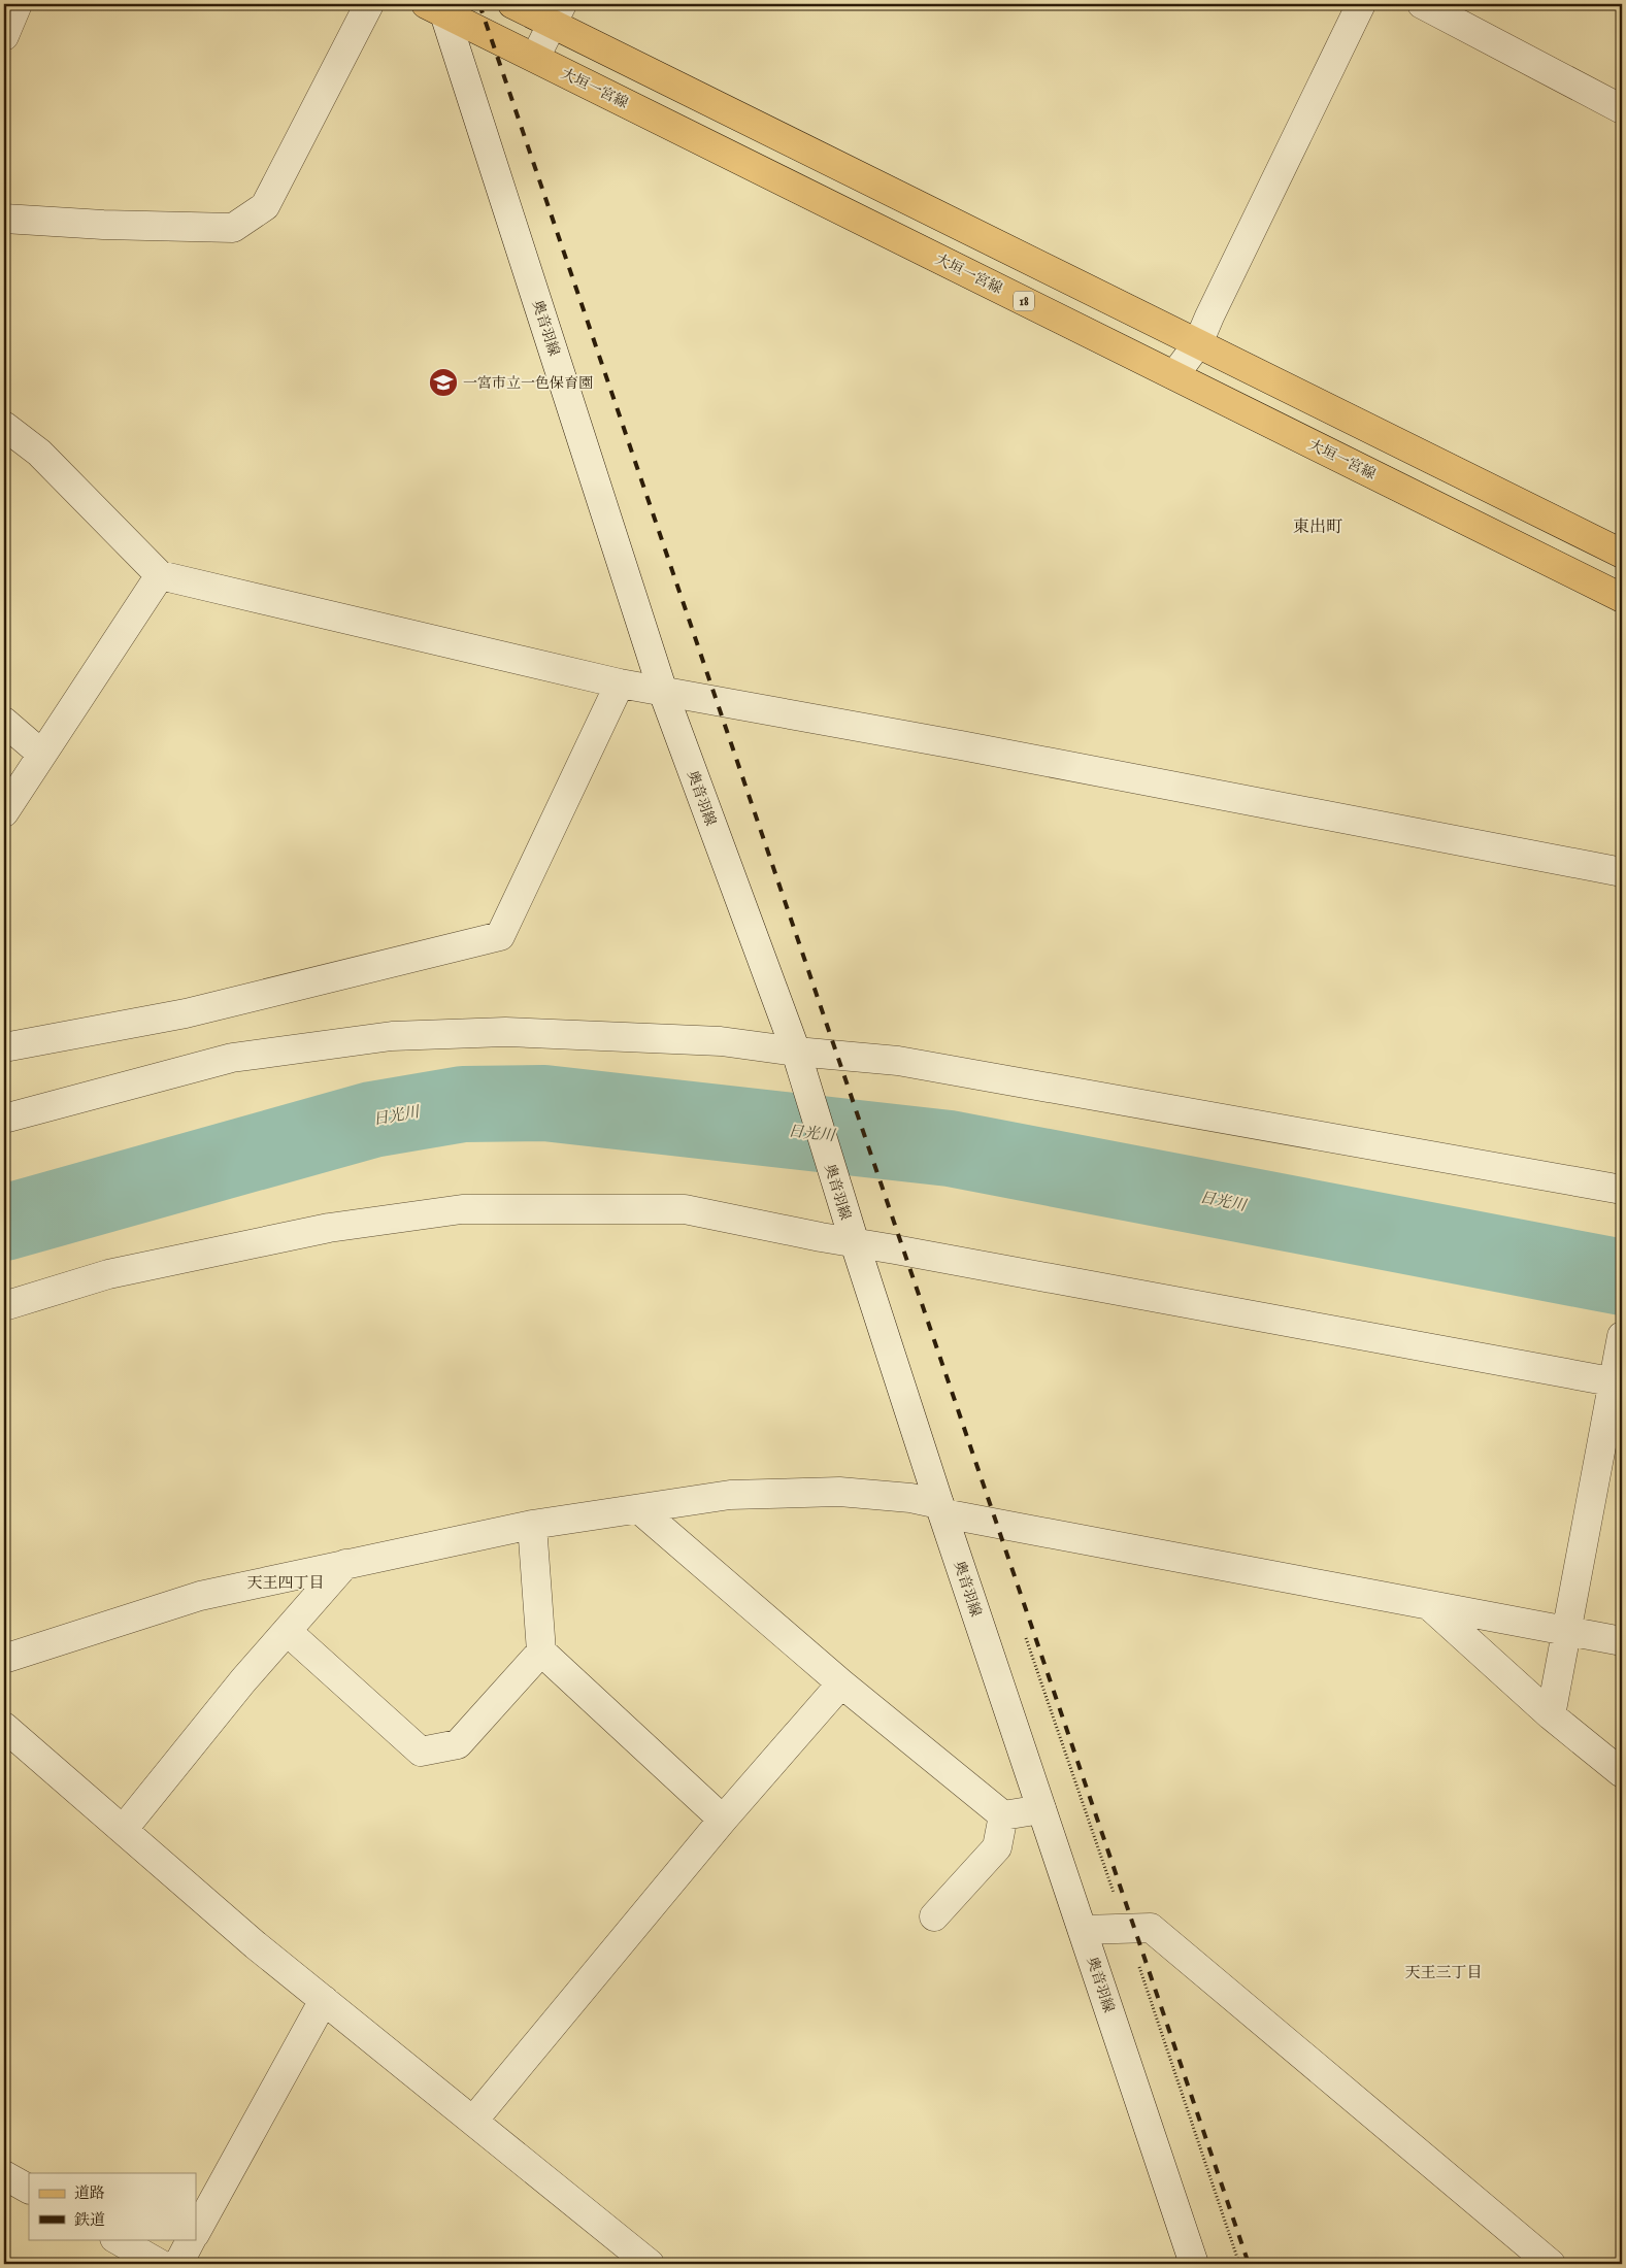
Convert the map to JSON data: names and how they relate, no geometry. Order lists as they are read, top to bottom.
{
  "streets": {
    "main road": ["大垣一宮線", "18"],
    "street": ["奥音羽線"]
  },
  "crossings": [
    ["大垣一宮線", "奥音羽線"]
  ],
  "districts": ["東出町", "天王四丁目", "天王三丁目"],
  "water": ["日光川"],
  "places": {
    "school or university": ["一宮市立一色保育園"]
  },
  "legend": ["道路", "鉄道"]
}
